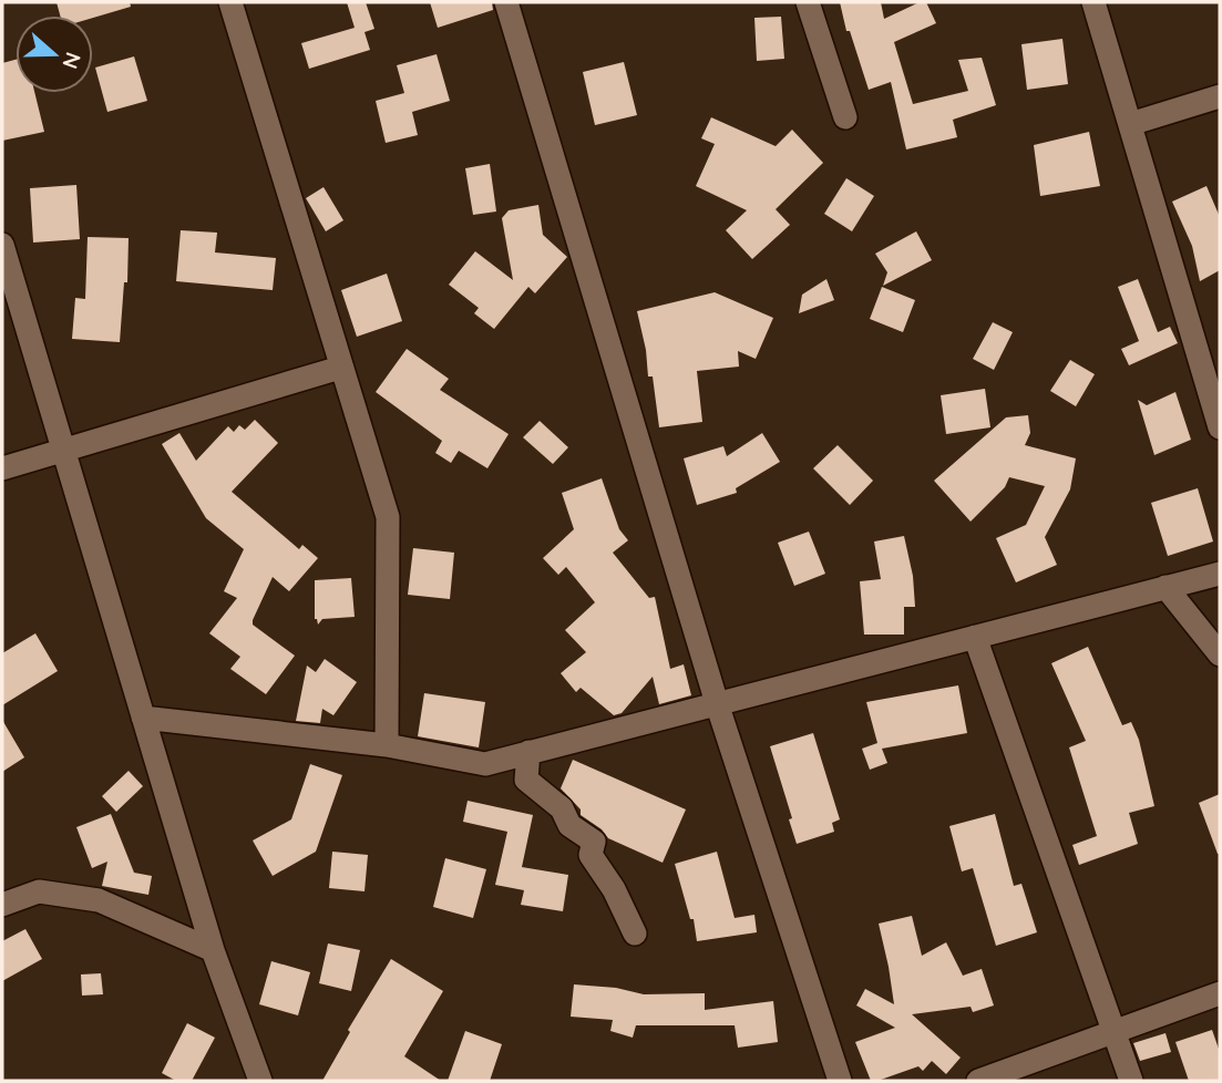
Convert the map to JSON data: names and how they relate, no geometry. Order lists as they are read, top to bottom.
{
  "north": "right"
}
